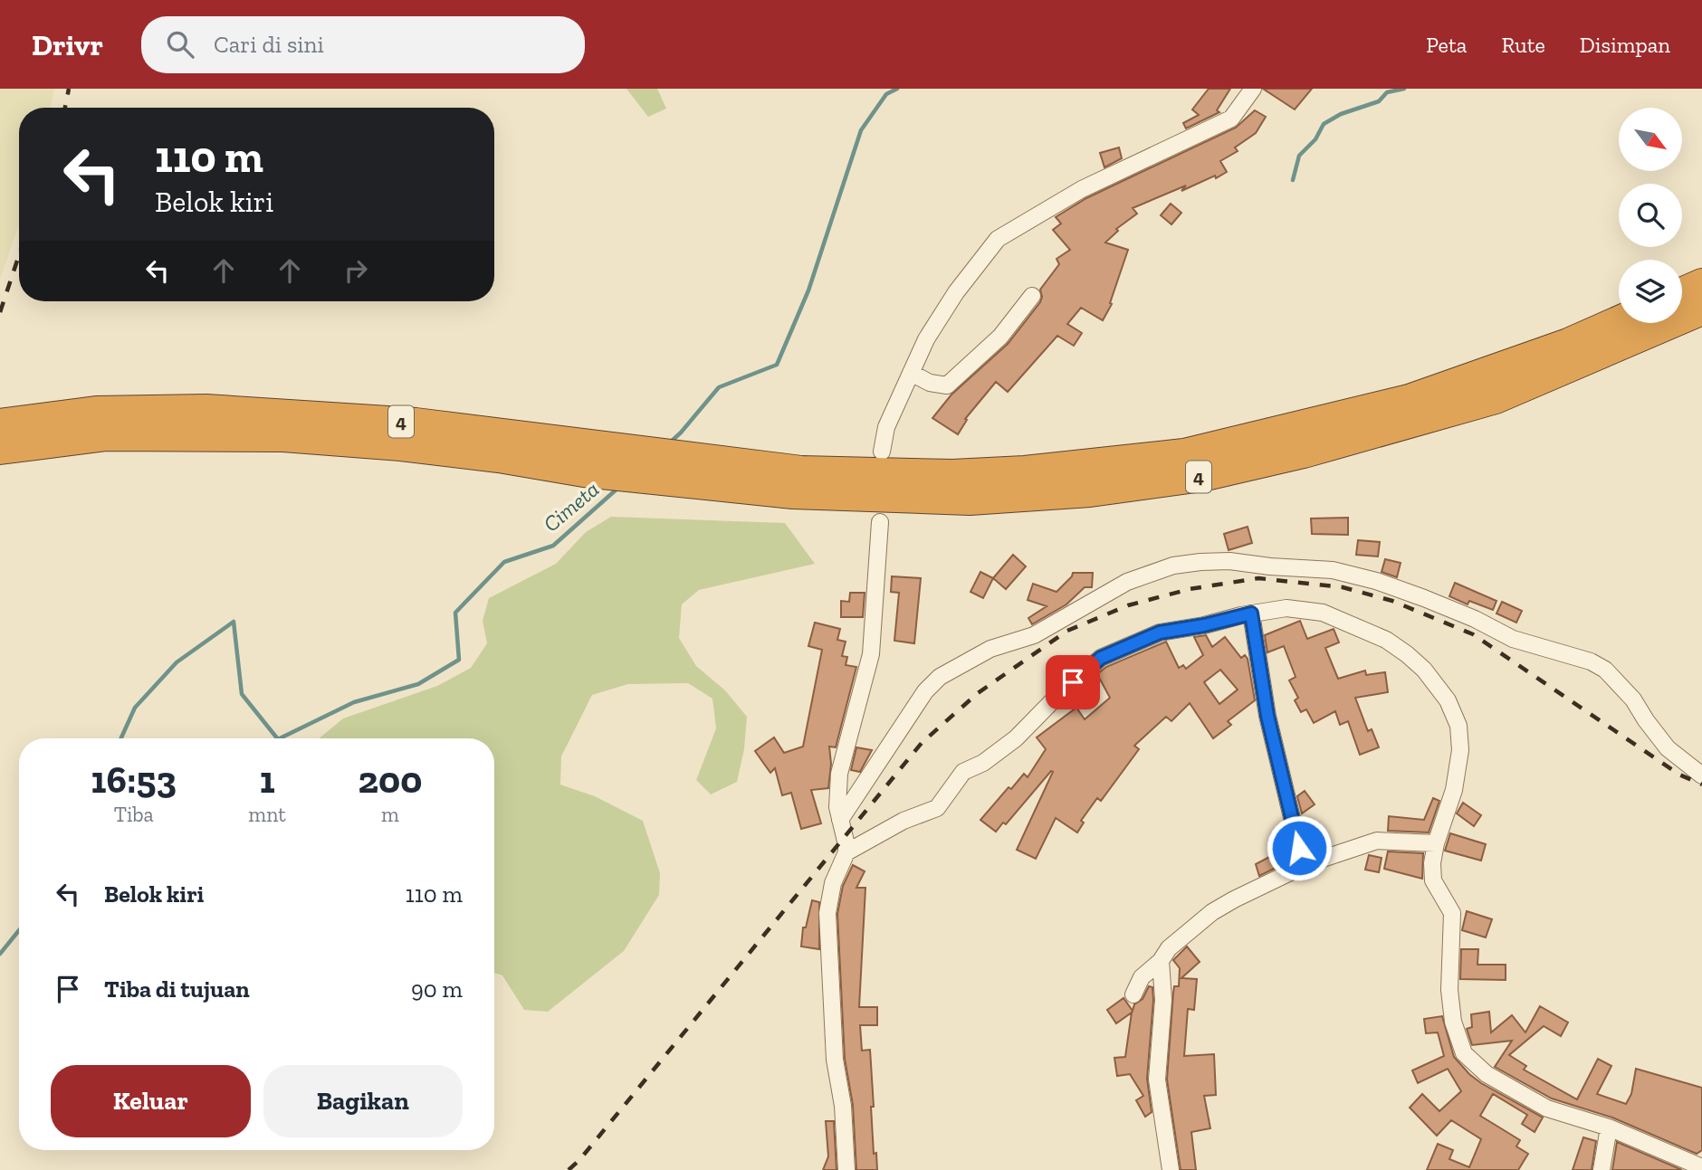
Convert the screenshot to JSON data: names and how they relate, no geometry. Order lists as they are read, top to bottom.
{
  "streets": {
    "highway": ["4"]
  },
  "water": ["Cimeta"],
  "north": "bottom right",
  "page": {
    "header": "Drivr",
    "search": "Cari di sini",
    "nav": ["Peta", "Rute", "Disimpan"],
    "turn": ["110 m", "Belok kiri"],
    "eta": [
      "16:53",
      "Tiba",
      "1",
      "mnt",
      "200",
      "m"
    ],
    "list": [
      {
        "name": "Belok kiri",
        "value": "110 m"
      },
      {
        "name": "Tiba di tujuan",
        "value": "90 m"
      }
    ],
    "buttons": ["Keluar", "Bagikan"]
  }
}
